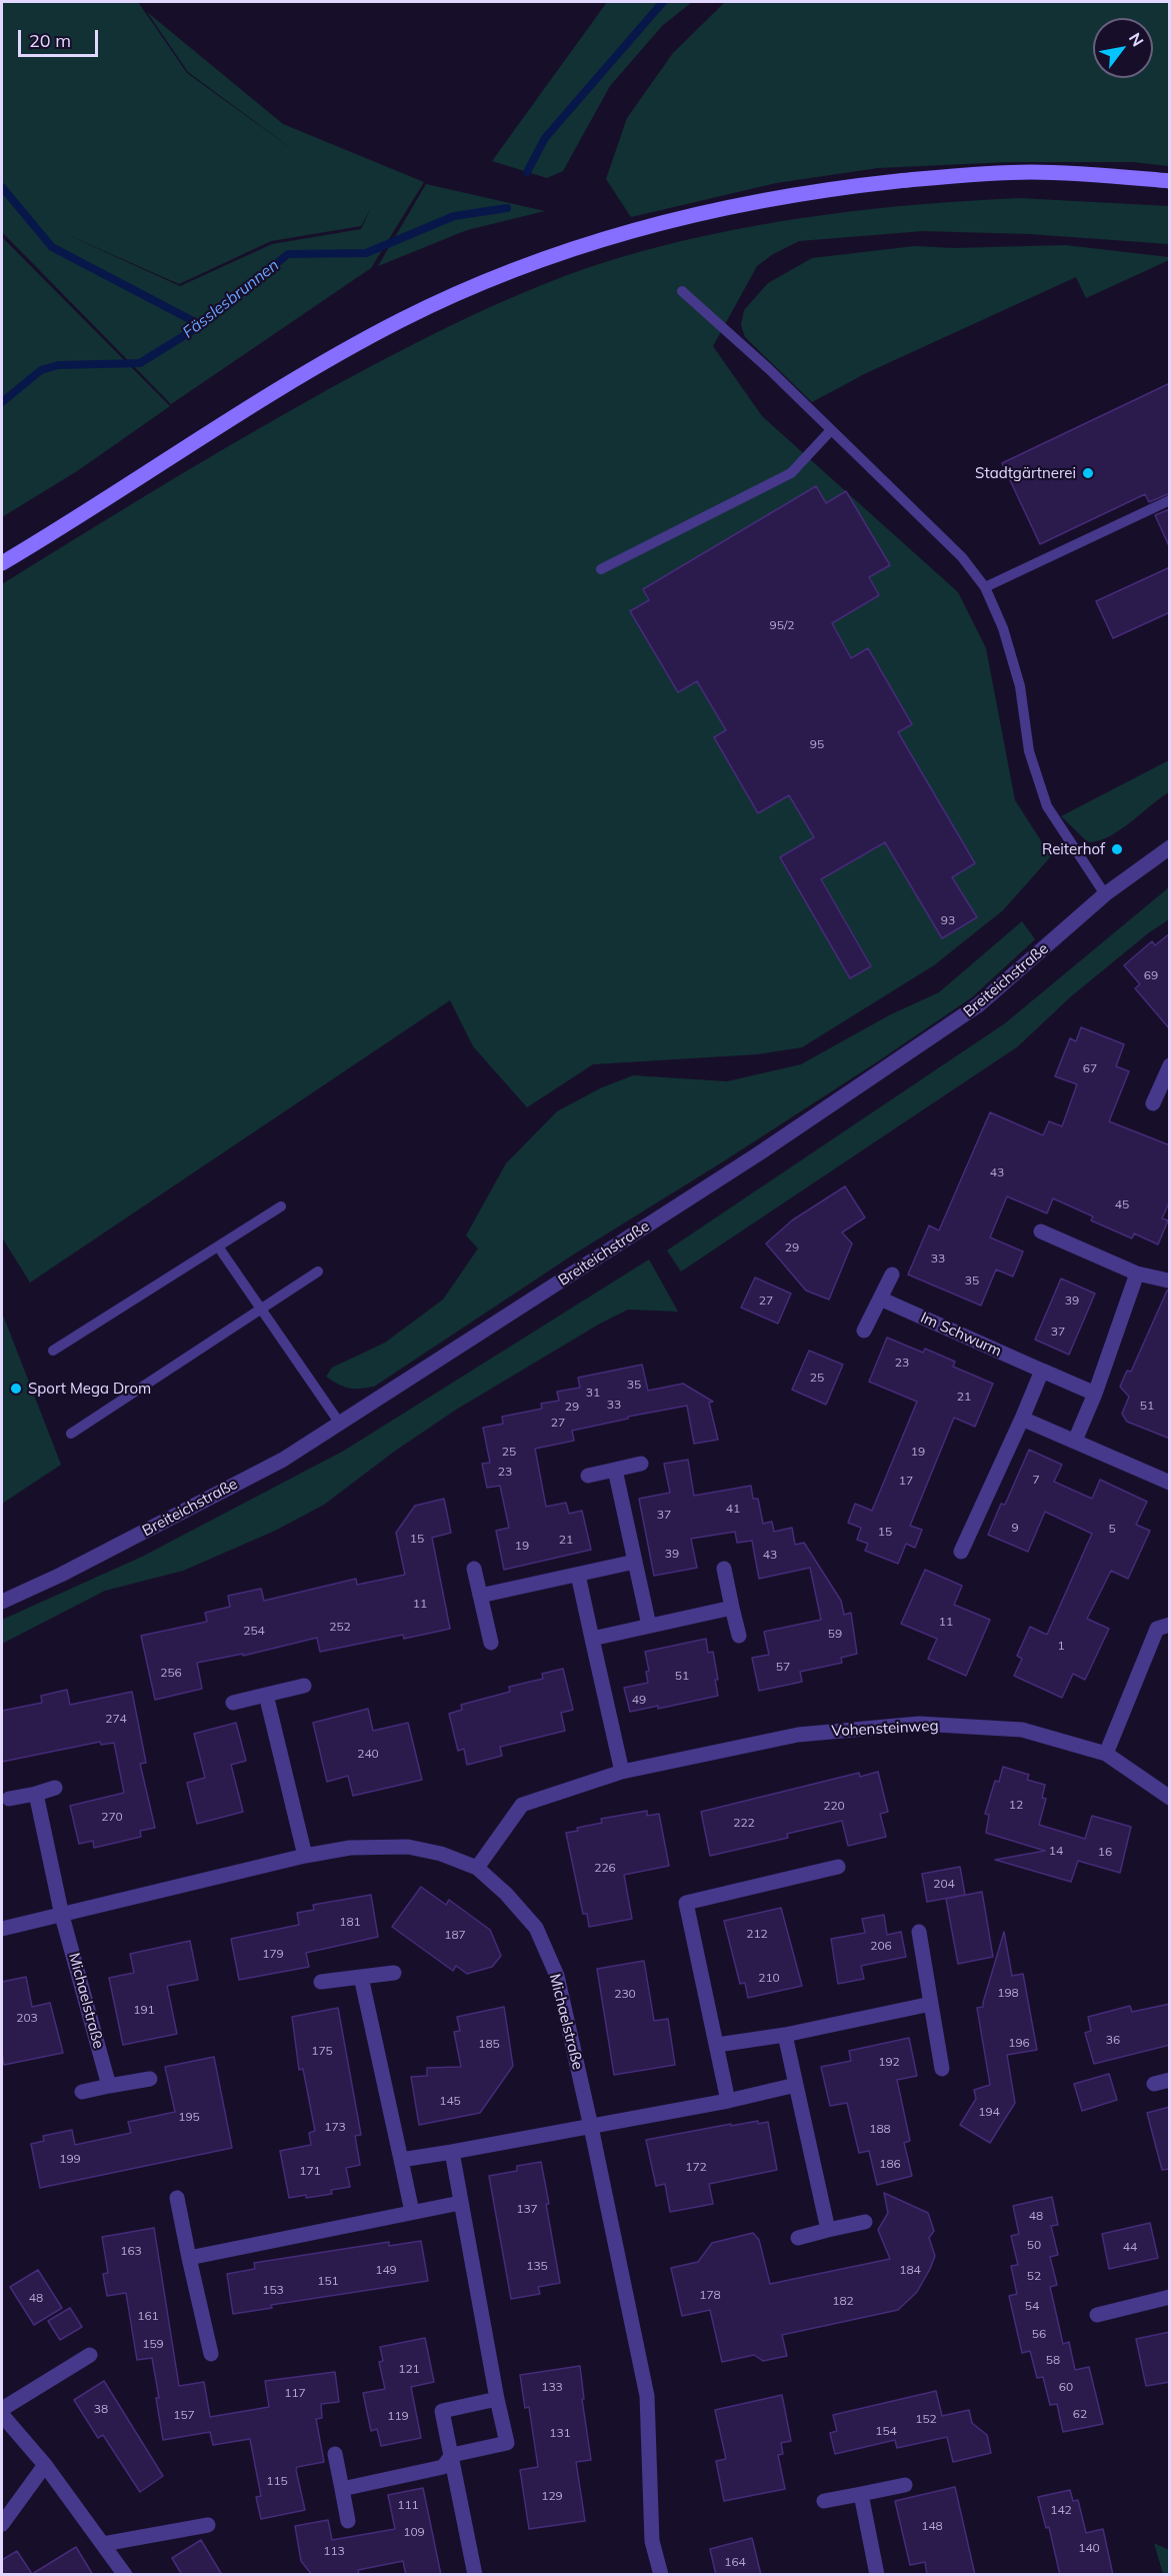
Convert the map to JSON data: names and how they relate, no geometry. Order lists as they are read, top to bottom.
{
  "streets": {
    "street": [
      "Breiteichstraße",
      "Im Schwurm",
      "Vohensteinweg",
      "Michaelstraße"
    ]
  },
  "crossings": [
    ["Vohensteinweg", "Michaelstraße"]
  ],
  "water": ["Fässlesbrunnen"],
  "places": ["Stadtgärtnerei", "Reiterhof", "Sport Mega Drom"],
  "house_numbers": [
    "95/2",
    "95",
    "93",
    "69",
    "67",
    "43",
    "45",
    "29",
    "33",
    "35",
    "27",
    "39",
    "37",
    "23",
    "25",
    "35",
    "31",
    "21",
    "33",
    "51",
    "29",
    "27",
    "25",
    "19",
    "23",
    "7",
    "17",
    "41",
    "37",
    "9",
    "5",
    "15",
    "15",
    "21",
    "19",
    "39",
    "43",
    "11",
    "11",
    "252",
    "254",
    "59",
    "1",
    "57",
    "256",
    "51",
    "49",
    "274",
    "240",
    "12",
    "220",
    "270",
    "222",
    "14",
    "16",
    "226",
    "204",
    "181",
    "212",
    "187",
    "206",
    "179",
    "210",
    "198",
    "230",
    "191",
    "203",
    "36",
    "196",
    "185",
    "175",
    "192",
    "145",
    "194",
    "195",
    "173",
    "188",
    "199",
    "186",
    "172",
    "171",
    "137",
    "48",
    "50",
    "44",
    "163",
    "135",
    "149",
    "184",
    "52",
    "151",
    "153",
    "178",
    "48",
    "182",
    "54",
    "161",
    "56",
    "159",
    "58",
    "121",
    "133",
    "60",
    "117",
    "38",
    "62",
    "157",
    "119",
    "152",
    "154",
    "131",
    "115",
    "129",
    "111",
    "142",
    "148",
    "109",
    "140",
    "113",
    "164"
  ],
  "scale_bar": "20 m",
  "north": "top right"
}
